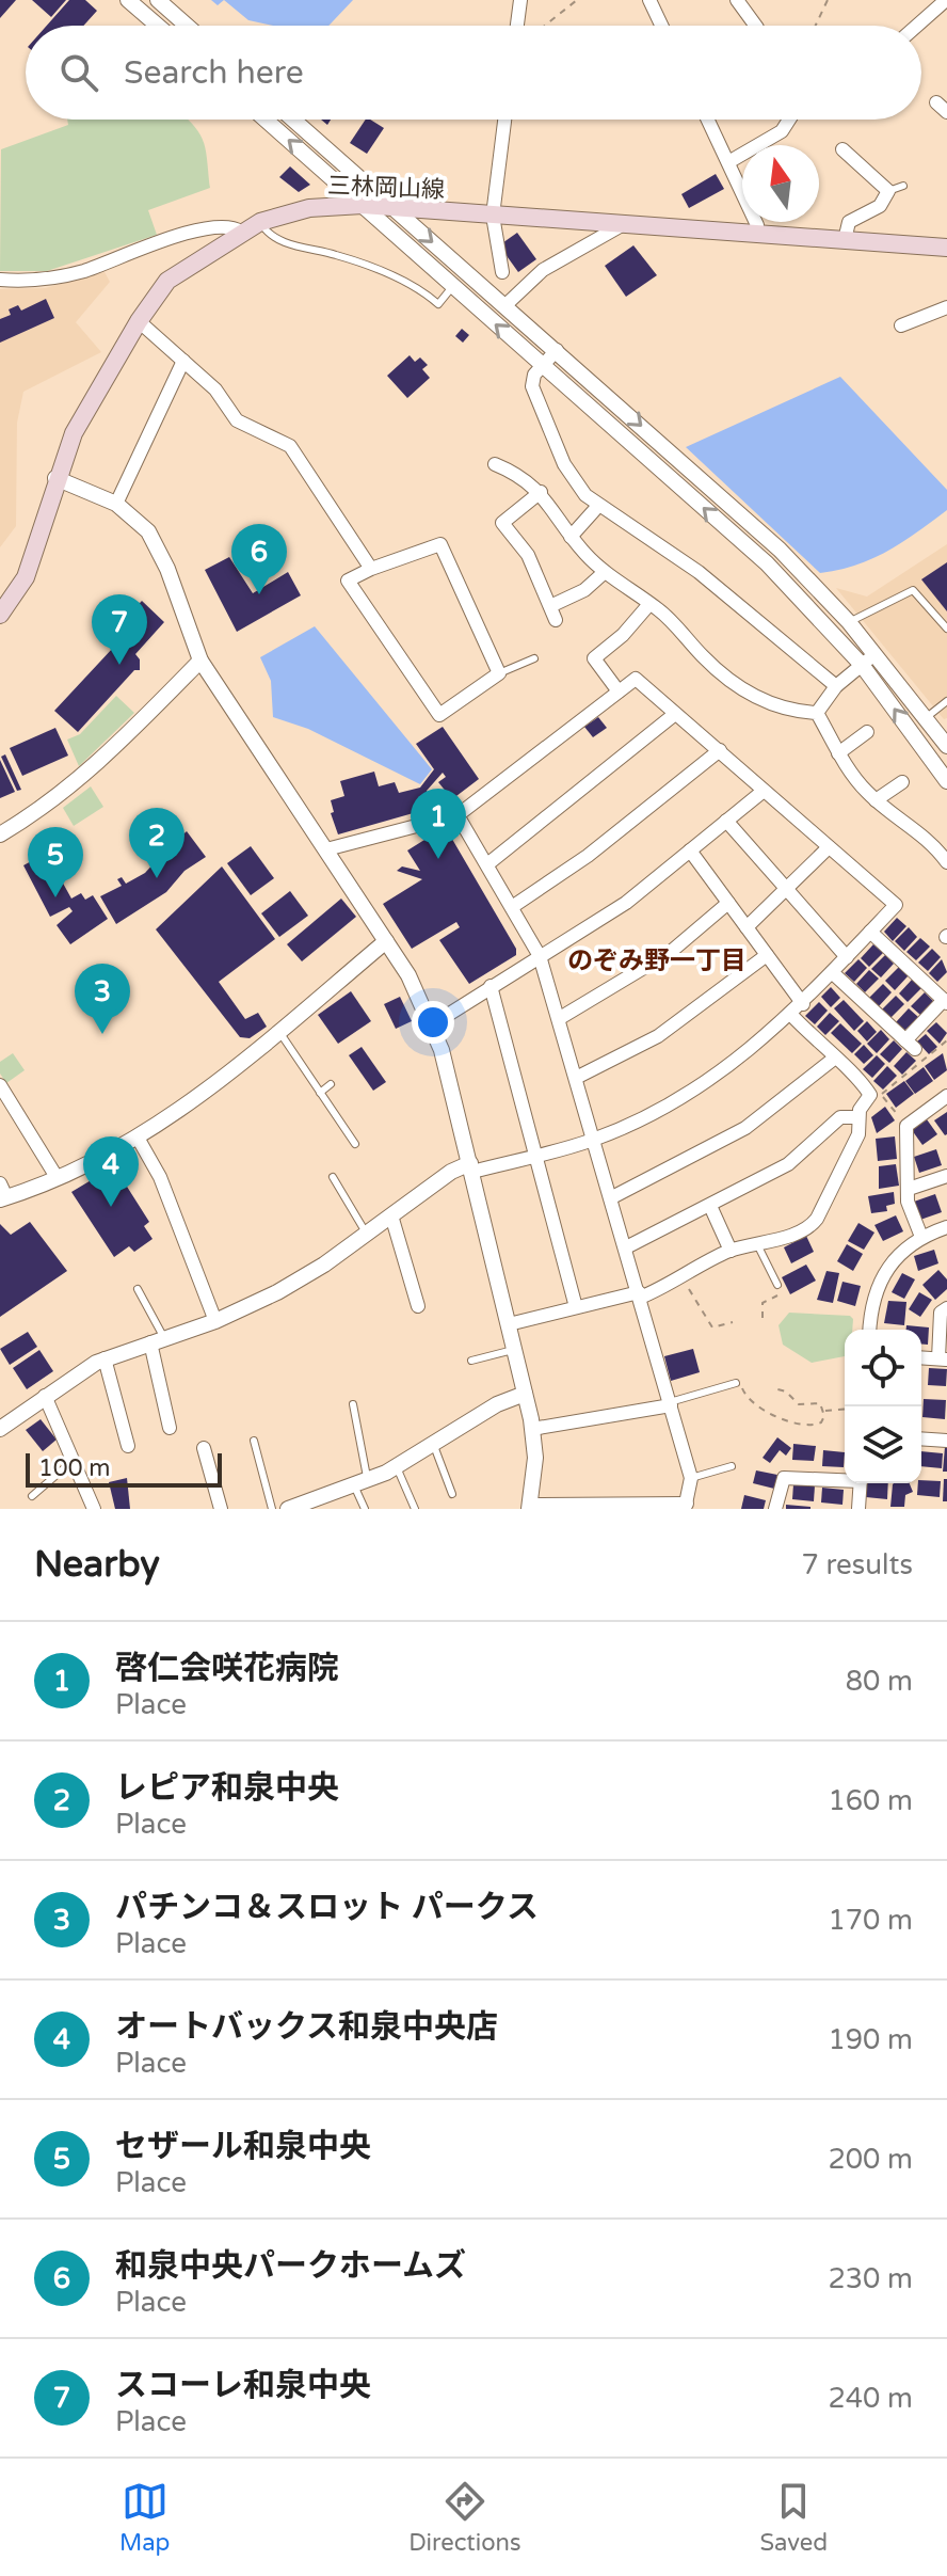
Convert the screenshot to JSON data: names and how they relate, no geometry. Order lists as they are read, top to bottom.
{
  "streets": {
    "main road": ["三林岡山線"]
  },
  "districts": ["のぞみ野一丁目"],
  "scale_bar": "100 m",
  "north": "top",
  "page": {
    "search": "Search here",
    "pins": [
      "6",
      "7",
      "1",
      "2",
      "5",
      "3",
      "4"
    ],
    "scale": "100 m",
    "heading": ["Nearby", "7 results"],
    "list": [
      {
        "mark": "1",
        "name": "啓仁会咲花病院",
        "note": "Place",
        "value": "80 m"
      },
      {
        "mark": "2",
        "name": "レピア和泉中央",
        "note": "Place",
        "value": "160 m"
      },
      {
        "mark": "3",
        "name": "パチンコ＆スロット パークス",
        "note": "Place",
        "value": "170 m"
      },
      {
        "mark": "4",
        "name": "オートバックス和泉中央店",
        "note": "Place",
        "value": "190 m"
      },
      {
        "mark": "5",
        "name": "セザール和泉中央",
        "note": "Place",
        "value": "200 m"
      },
      {
        "mark": "6",
        "name": "和泉中央パークホームズ",
        "note": "Place",
        "value": "230 m"
      },
      {
        "mark": "7",
        "name": "スコーレ和泉中央",
        "note": "Place",
        "value": "240 m"
      }
    ],
    "nav": ["Map", "Directions", "Saved"]
  }
}
